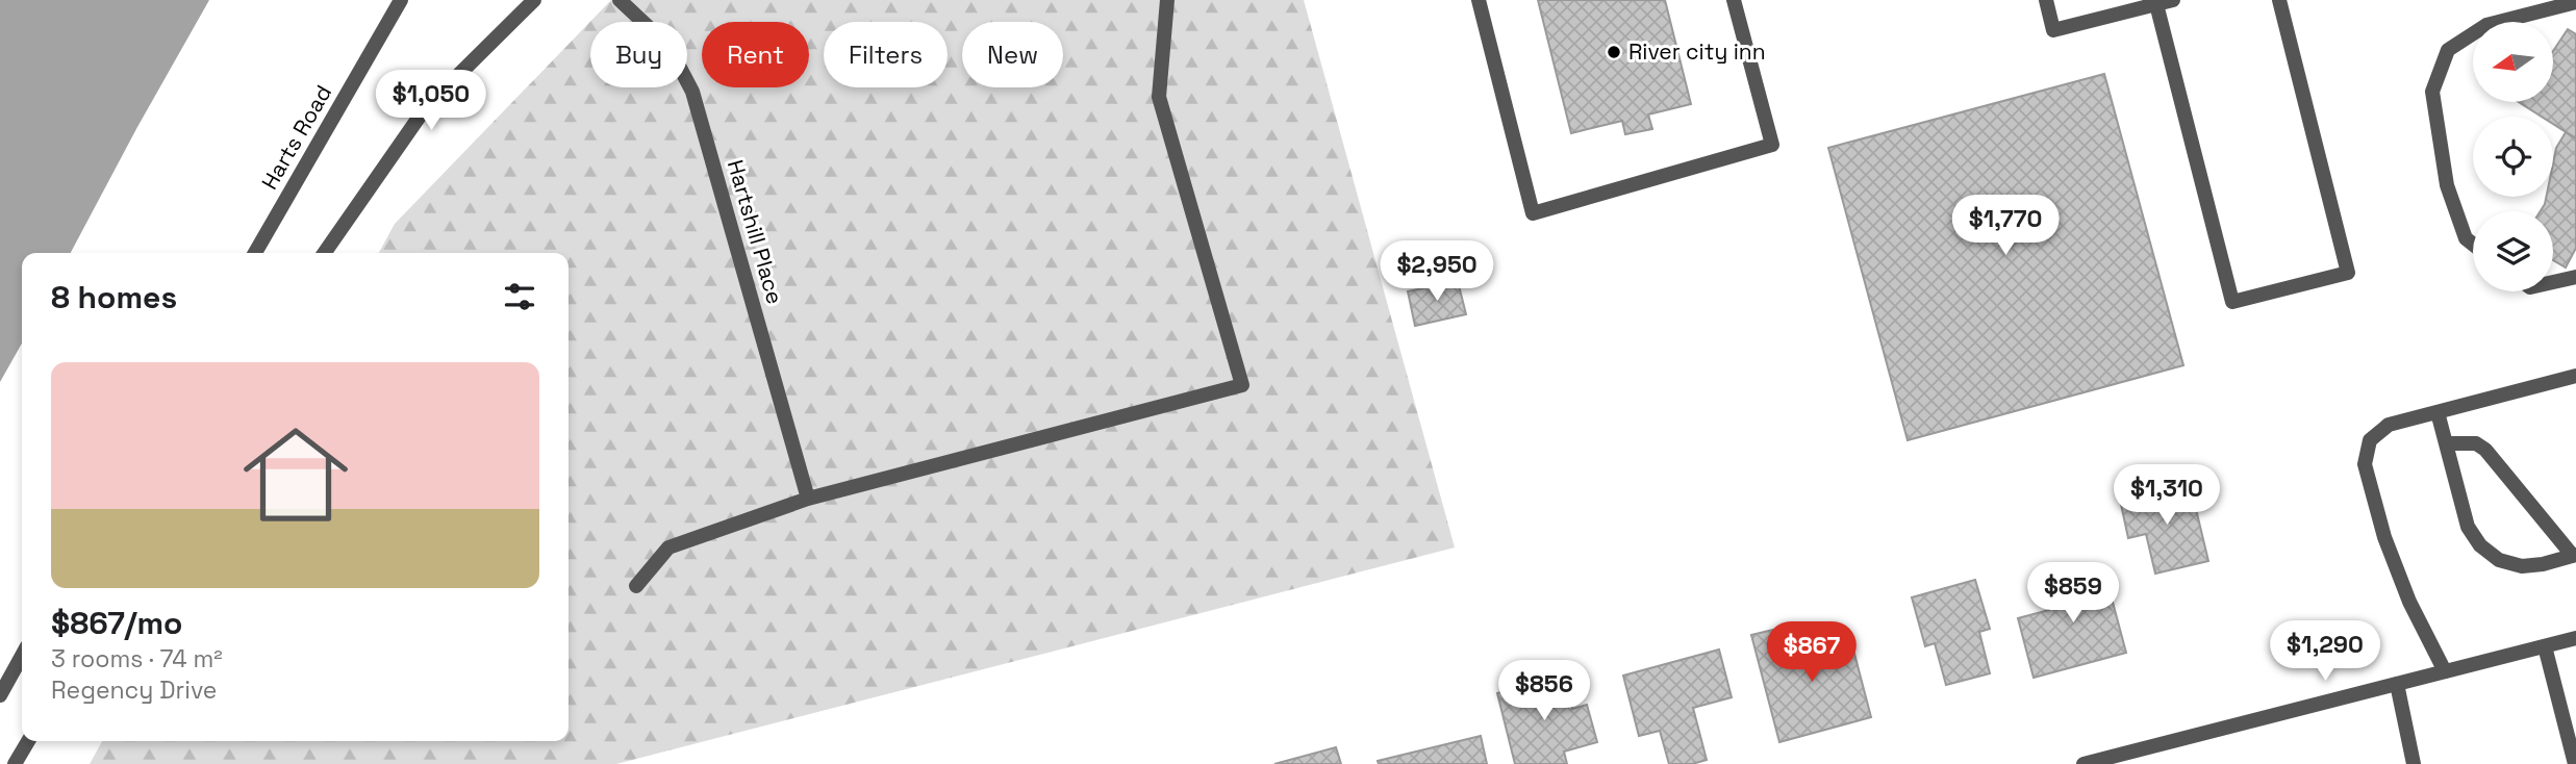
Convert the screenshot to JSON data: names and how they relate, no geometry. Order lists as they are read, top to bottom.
{
  "streets": {
    "street": ["Harts Road", "Hartshill Place"]
  },
  "places": ["River city inn"],
  "north": "left",
  "page": {
    "chip": [
      "Buy",
      "Rent",
      "Filters",
      "New"
    ],
    "price": [
      "$1,050",
      "$1,770",
      "$2,950",
      "$1,310",
      "$859",
      "$1,290",
      "$867",
      "$856"
    ],
    "heading": "8 homes",
    "list": [
      {
        "name": "$867/mo",
        "note": "3 rooms · 74 m² · Regency Drive"
      }
    ]
  }
}
